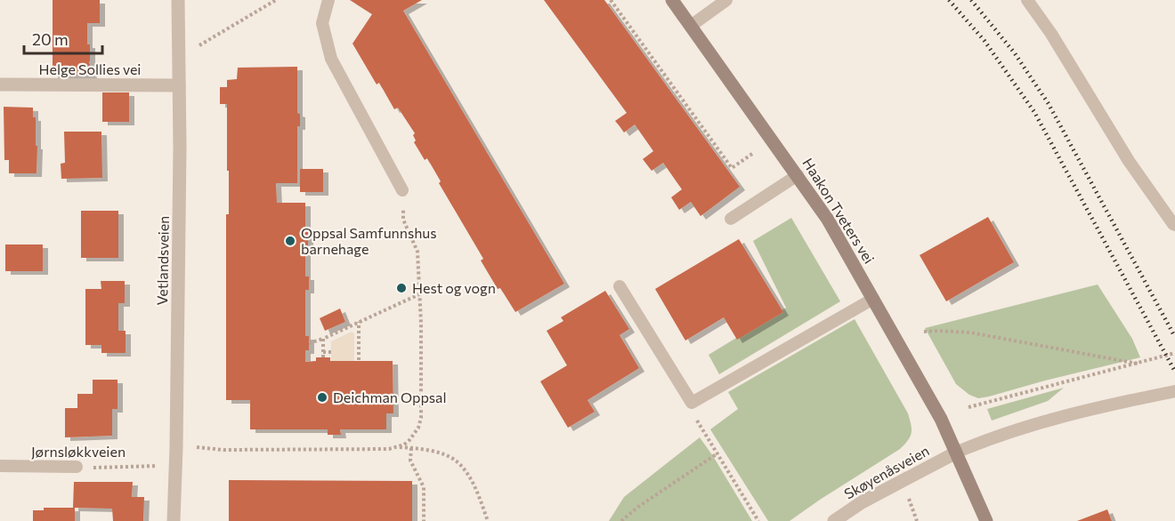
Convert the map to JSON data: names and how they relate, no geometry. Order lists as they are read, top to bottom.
{
  "streets": {
    "street": [
      "Helge Sollies vei",
      "Haakon Tveters vei",
      "Vetlandsveien",
      "Skøyenåsveien"
    ],
    "lane": ["Jørnsløkkveien"]
  },
  "crossings": [
    ["Helge Sollies vei", "Vetlandsveien"],
    ["Haakon Tveters vei", "Skøyenåsveien"]
  ],
  "places": ["Oppsal Samfunnshus barnehage", "Hest og vogn", "Deichman Oppsal"],
  "scale_bar": "20 m"
}
